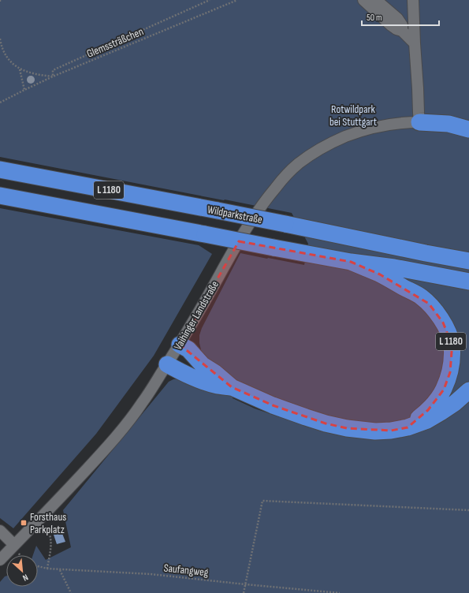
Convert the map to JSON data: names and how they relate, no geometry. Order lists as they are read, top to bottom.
{
  "streets": {
    "highway": ["L 1180", "Wildparkstraße"],
    "street": ["Vaihinger Landstraße"],
    "path": ["Glemssträßchen", "Saufangweg"]
  },
  "crossings": [
    ["L 1180", "Vaihinger Landstraße"]
  ],
  "parks": ["Rotwildpark bei Stuttgart"],
  "places": {
    "transit": ["Forsthaus Parkplatz"]
  },
  "scale_bar": "50 m",
  "north": "bottom right"
}
